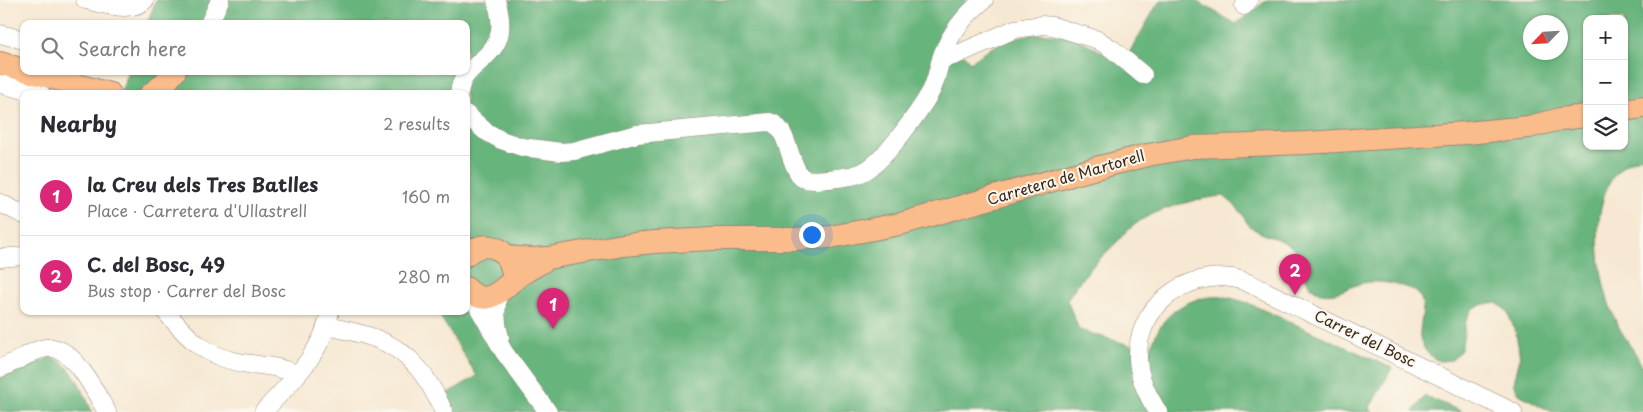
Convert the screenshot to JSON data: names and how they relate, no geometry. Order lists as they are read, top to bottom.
{
  "streets": {
    "main road": ["Carretera de Martorell"],
    "street": ["Carrer del Bosc"]
  },
  "north": "bottom left",
  "page": {
    "map_buttons": ["+", "−"],
    "search": "Search here",
    "heading": ["Nearby", "2 results"],
    "list": [
      {
        "mark": "1",
        "name": "la Creu dels Tres Batlles",
        "note": "Place · Carretera d'Ullastrell",
        "value": "160 m"
      },
      {
        "mark": "2",
        "name": "C. del Bosc, 49",
        "note": "Bus stop · Carrer del Bosc",
        "value": "280 m"
      }
    ],
    "pins": ["2", "1"]
  }
}
